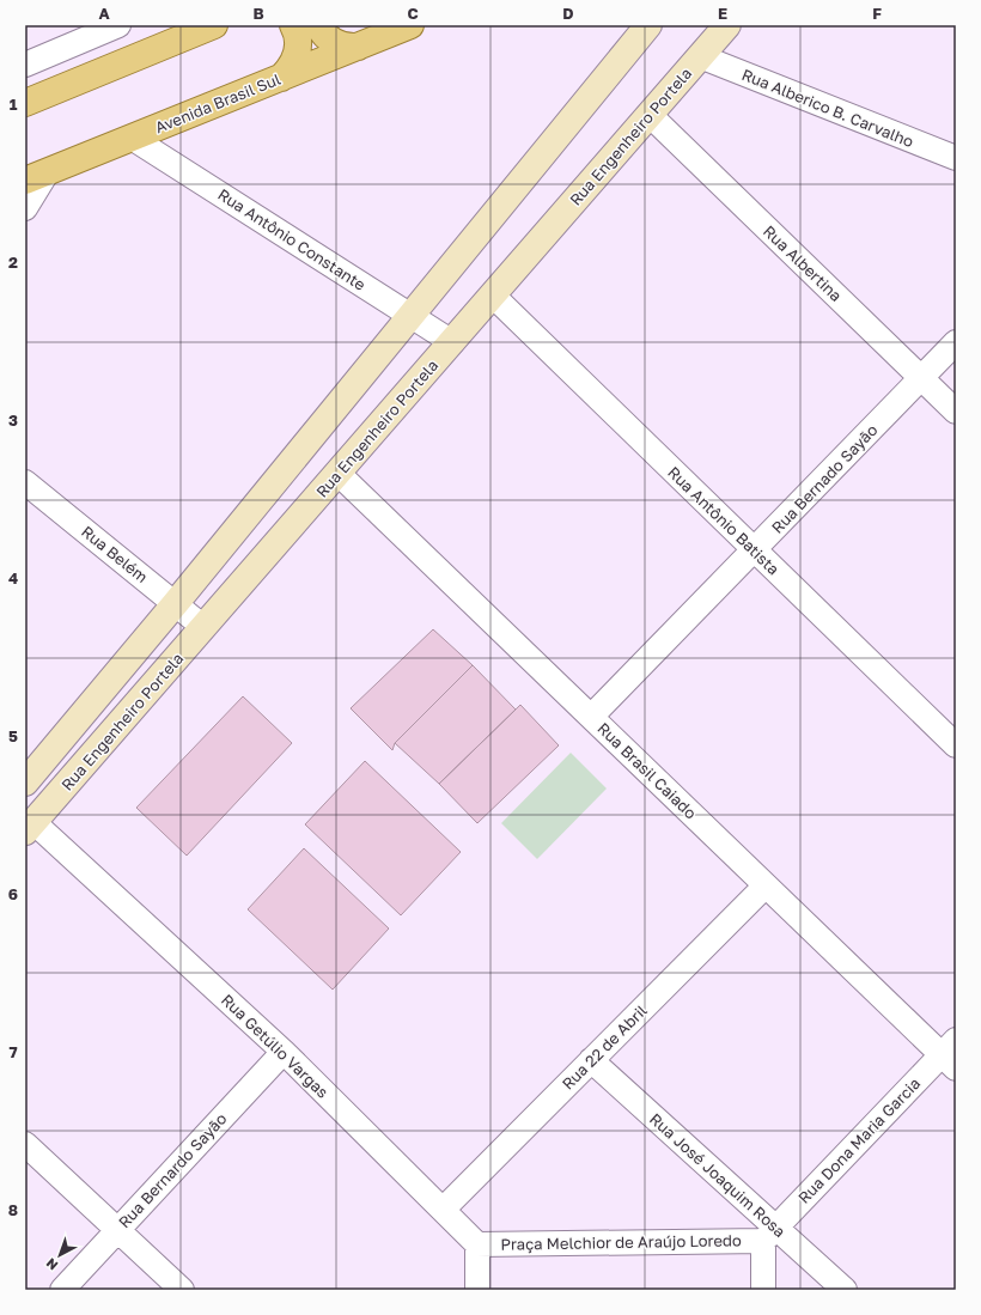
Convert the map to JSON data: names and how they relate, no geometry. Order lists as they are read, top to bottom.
{
  "streets": {
    "main road": ["Avenida Brasil Sul"],
    "street": [
      "Rua Alberico B. Carvalho",
      "Rua Engenheiro Portela",
      "Rua Antônio Constante",
      "Rua Albertina",
      "Rua Bernado Sayão",
      "Rua Antônio Batista",
      "Rua Belém",
      "Rua Brasil Caiado",
      "Rua Getúlio Vargas",
      "Rua 22 de Abril",
      "Rua Dona Maria Garcia",
      "Rua Bernardo Sayão",
      "Rua José Joaquim Rosa",
      "Praça Melchior de Araújo Loredo"
    ]
  },
  "crossings": [
    ["Avenida Brasil Sul", "Rua Antônio Constante"],
    ["Rua Alberico B. Carvalho", "Rua Engenheiro Portela"],
    ["Rua Engenheiro Portela", "Rua Antônio Constante"],
    ["Rua Engenheiro Portela", "Rua Albertina"],
    ["Rua Engenheiro Portela", "Rua Antônio Batista"],
    ["Rua Engenheiro Portela", "Rua Belém"],
    ["Rua Engenheiro Portela", "Rua Brasil Caiado"],
    ["Rua Engenheiro Portela", "Rua Getúlio Vargas"],
    ["Rua Albertina", "Rua Bernado Sayão"],
    ["Rua Bernado Sayão", "Rua Antônio Batista"],
    ["Rua Bernado Sayão", "Rua Brasil Caiado"],
    ["Rua Brasil Caiado", "Rua 22 de Abril"],
    ["Rua Brasil Caiado", "Rua Dona Maria Garcia"],
    ["Rua Getúlio Vargas", "Rua 22 de Abril"],
    ["Rua Getúlio Vargas", "Rua Bernardo Sayão"],
    ["Rua Getúlio Vargas", "Praça Melchior de Araújo Loredo"],
    ["Rua 22 de Abril", "Rua José Joaquim Rosa"],
    ["Rua Dona Maria Garcia", "Rua José Joaquim Rosa"],
    ["Rua Dona Maria Garcia", "Praça Melchior de Araújo Loredo"],
    ["Rua José Joaquim Rosa", "Praça Melchior de Araújo Loredo"]
  ],
  "north": "bottom left",
  "grid": {
    "columns": [
      "A",
      "B",
      "C",
      "D",
      "E",
      "F"
    ],
    "rows": [
      "1",
      "2",
      "3",
      "4",
      "5",
      "6",
      "7",
      "8"
    ]
  }
}
